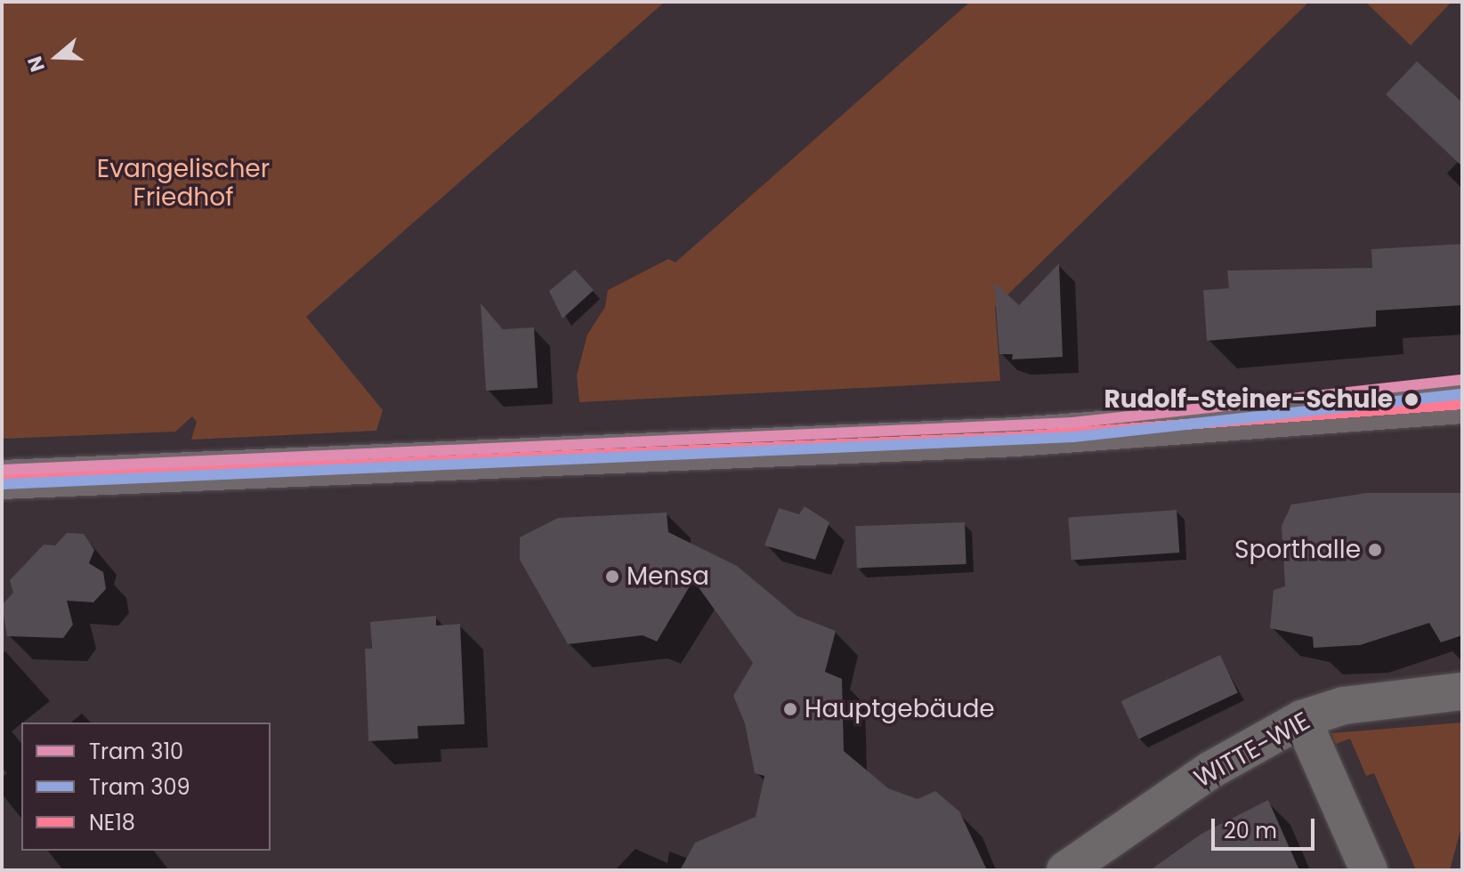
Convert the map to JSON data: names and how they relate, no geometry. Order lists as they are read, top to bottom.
{
  "streets": {
    "street": ["WITTE-WIE"]
  },
  "parks": ["Evangelischer Friedhof"],
  "places": [
    "Rudolf-Steiner-Schule",
    "Sporthalle",
    "Mensa",
    "Hauptgebäude"
  ],
  "lines": ["tram line 310", "tram line 309", "transit line NE18"],
  "legend": ["Tram 310", "Tram 309", "NE18"],
  "scale_bar": "20 m",
  "north": "left"
}
